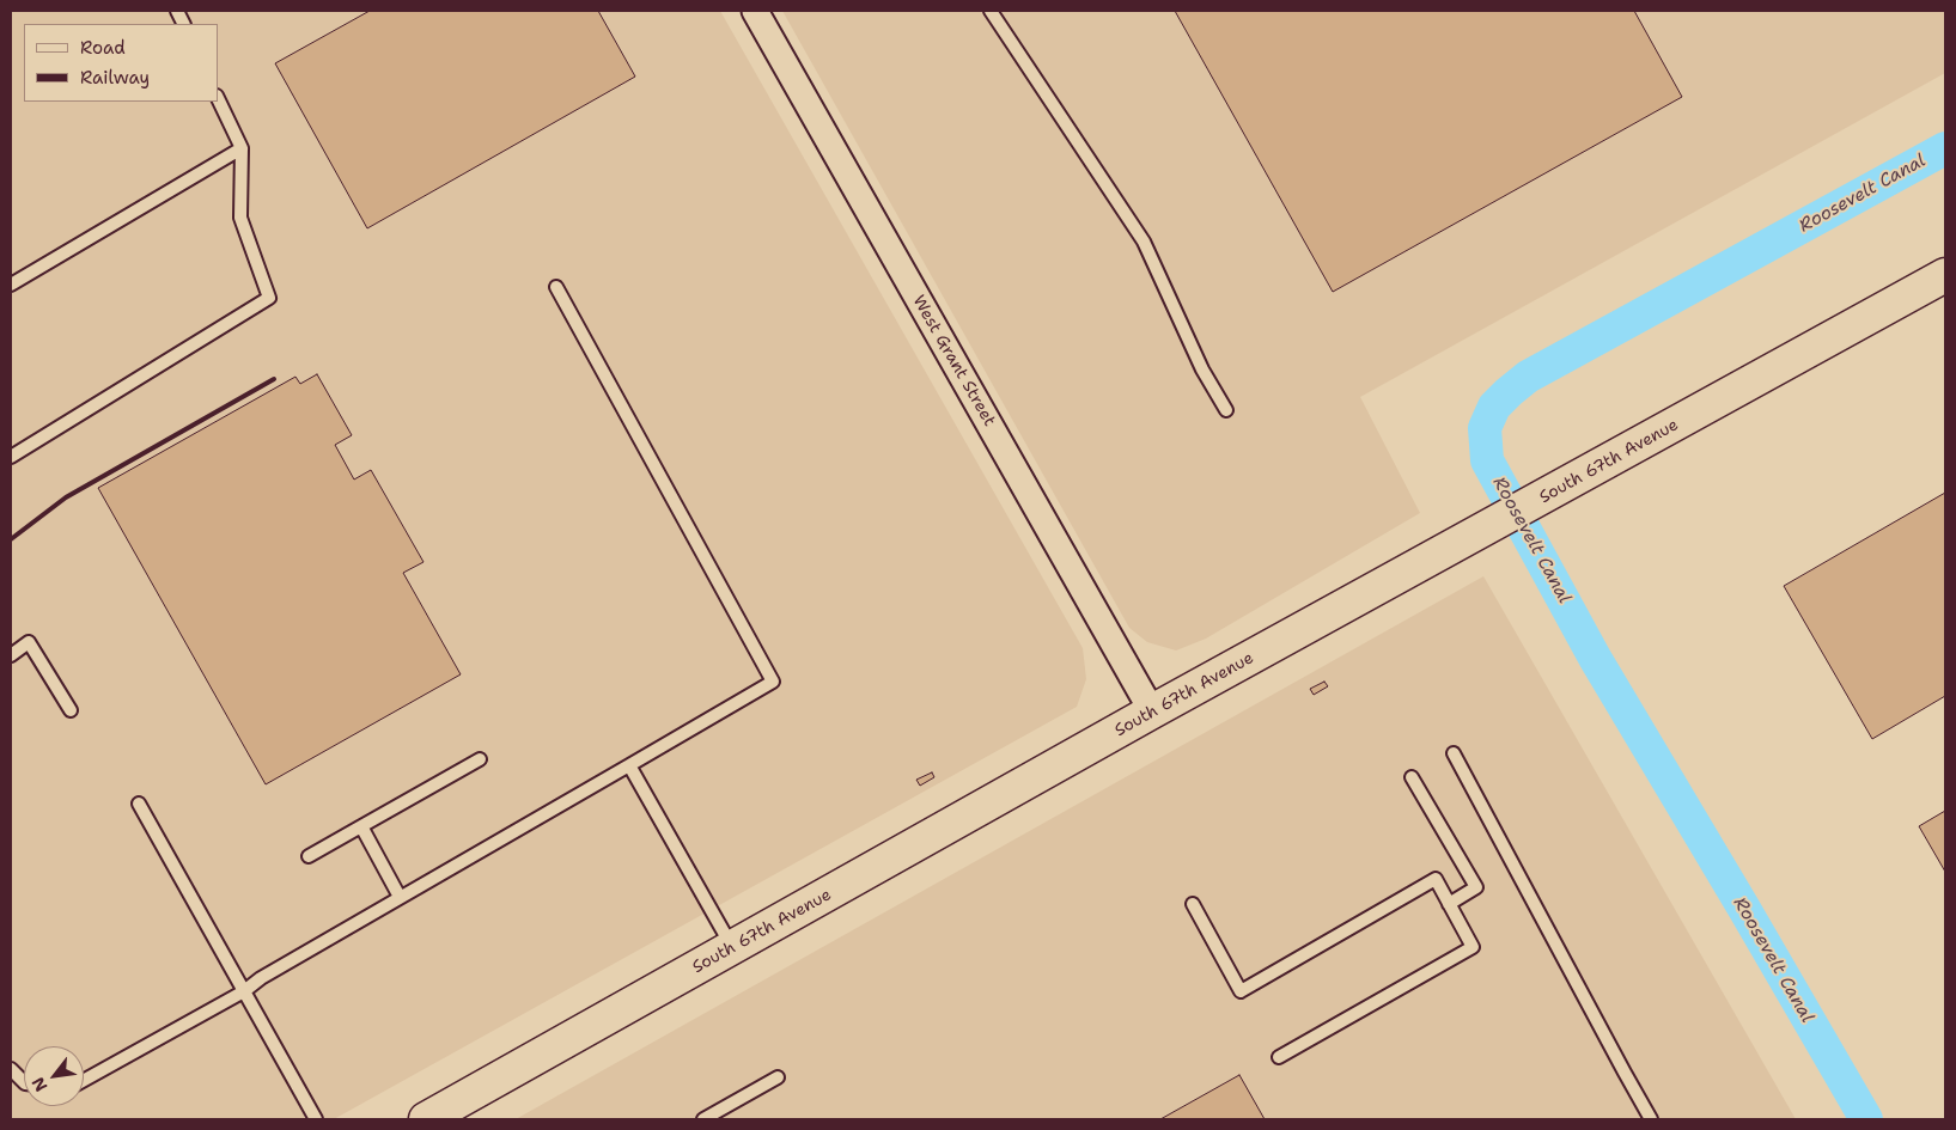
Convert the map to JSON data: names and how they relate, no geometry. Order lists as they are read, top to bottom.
{
  "streets": {
    "main road": ["South 67th Avenue"],
    "street": ["West Grant Street"]
  },
  "crossings": [
    ["West Grant Street", "South 67th Avenue"]
  ],
  "water": ["Roosevelt Canal"],
  "legend": ["Road", "Railway"],
  "north": "bottom left"
}
